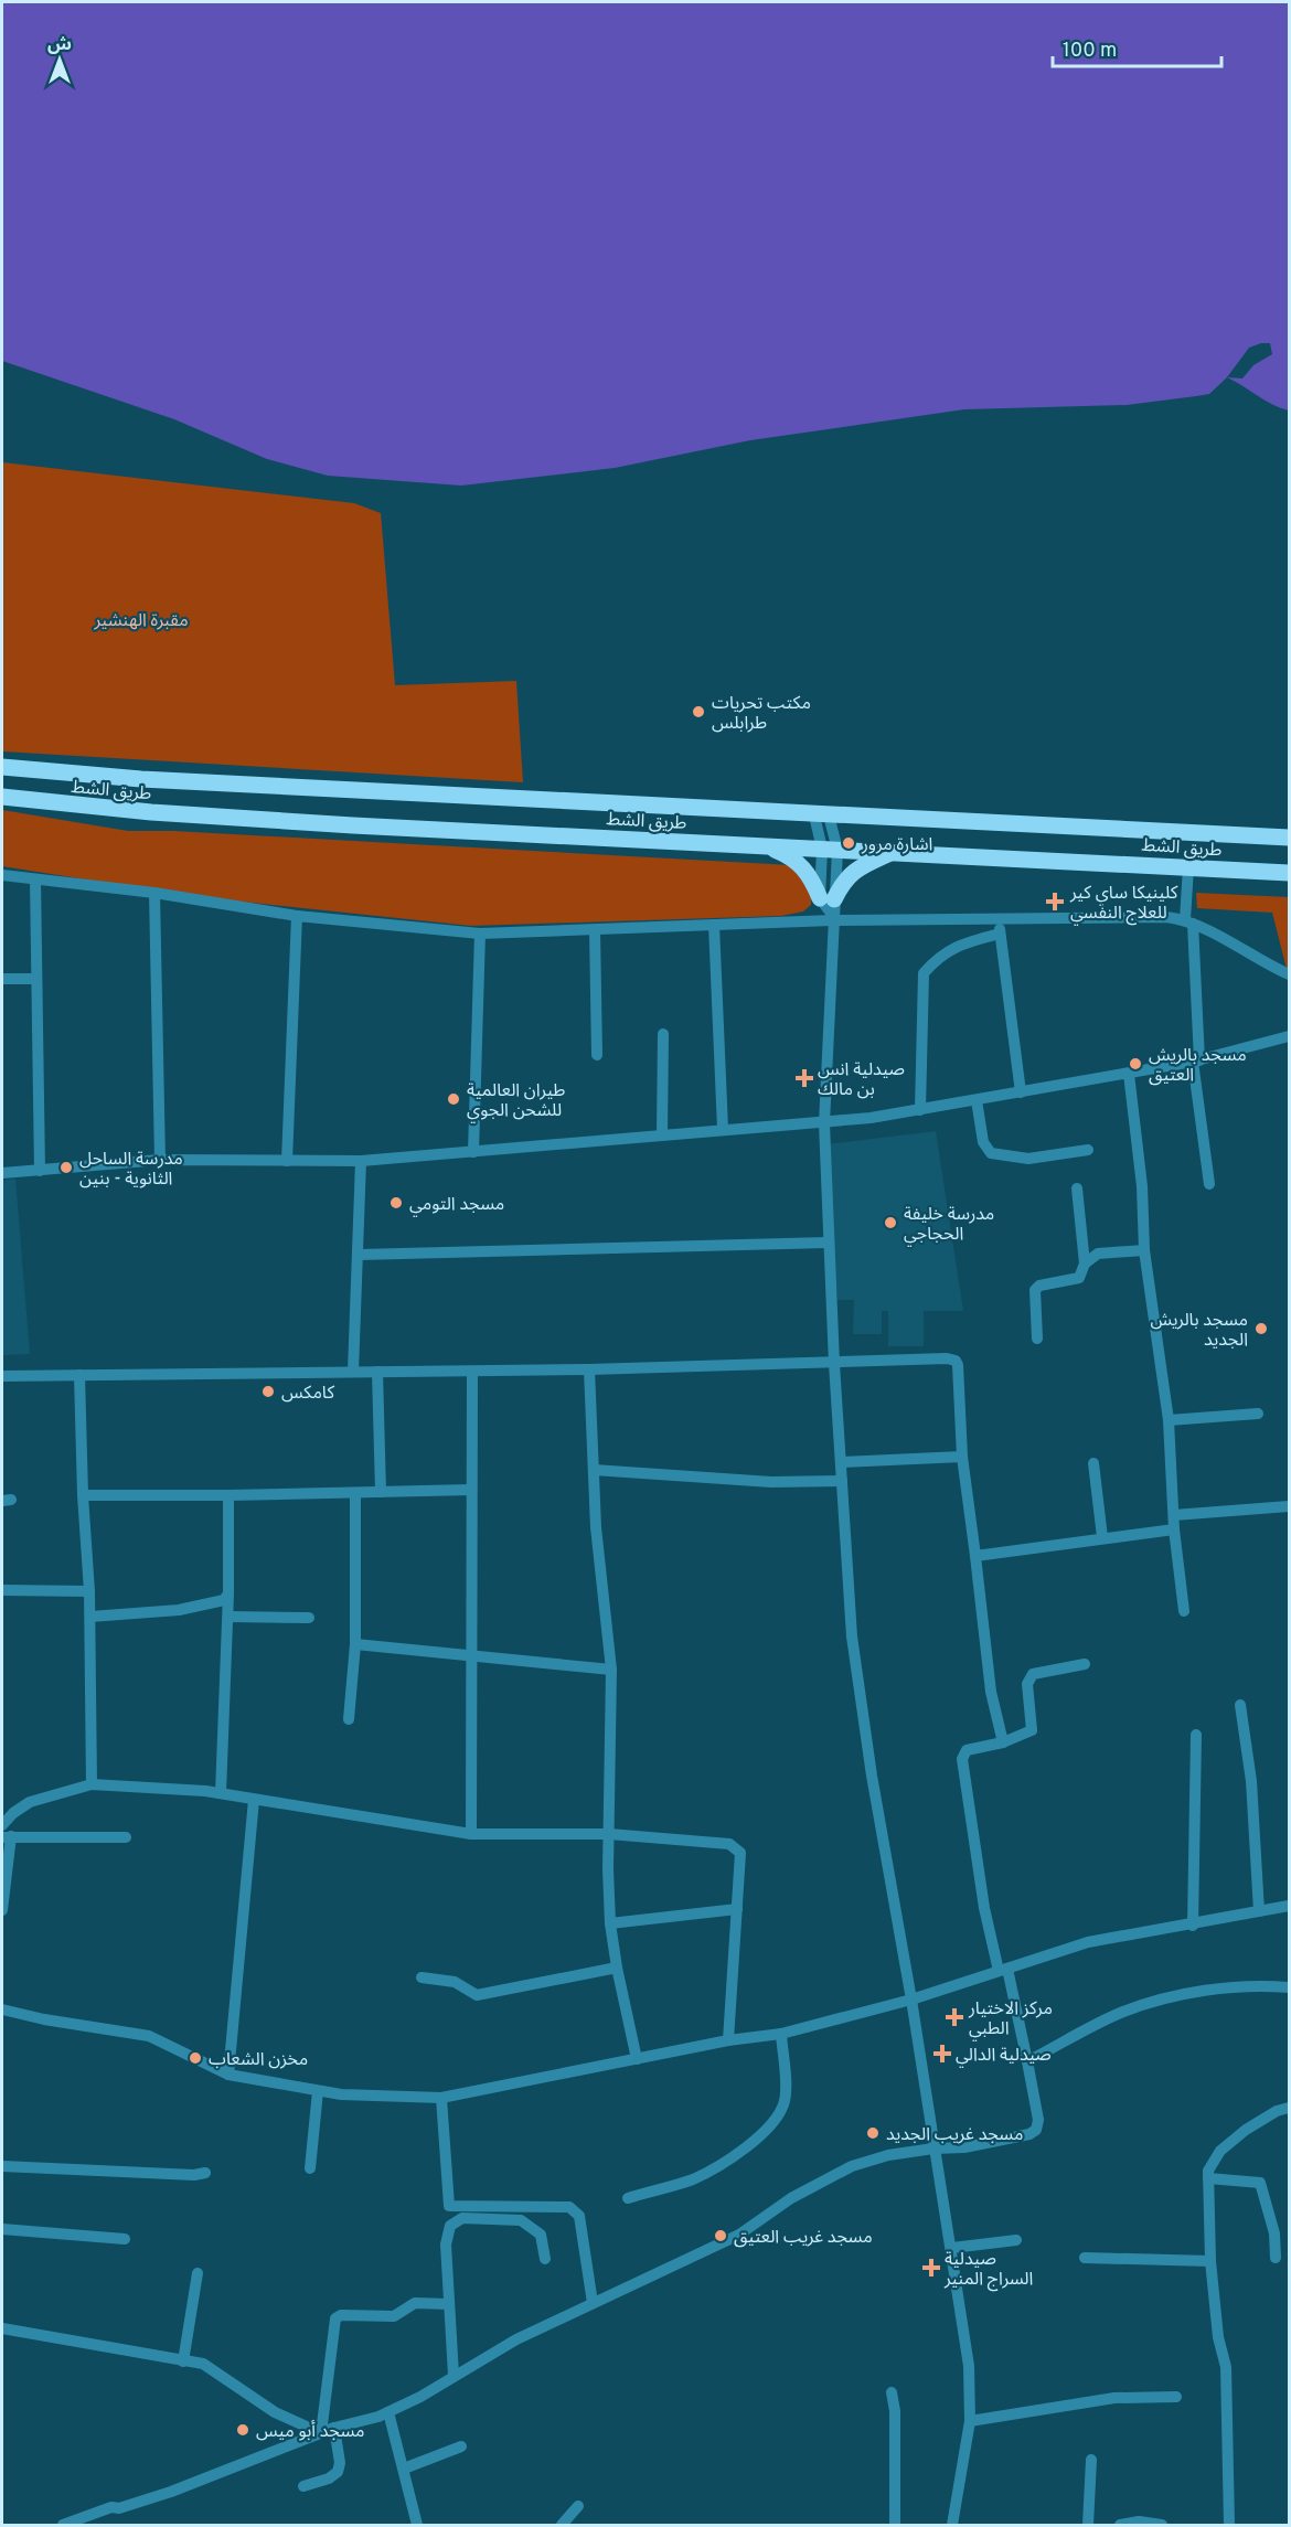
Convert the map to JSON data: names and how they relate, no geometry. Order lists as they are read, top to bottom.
{
  "streets": {
    "highway": ["طريق الشط"]
  },
  "parks": ["مقبرة الهنشير"],
  "places": {
    "other": [
      "مكتب تحريات طرابلس",
      "اشارة مرور",
      "مسجد بالريش العتيق",
      "طيران العالمية للشحن الجوي",
      "مدرسة الساحل الثانوية - بنين",
      "مسجد التومي",
      "مدرسة خليفة الحجاجي",
      "مسجد بالريش الجديد",
      "كامكس",
      "مخزن الشعاب",
      "مسجد غريب الجديد",
      "مسجد غريب العتيق",
      "مسجد أبو ميس"
    ],
    "health": [
      "كلينيكا ساي كير للعلاج النفسي",
      "صيدلية انس بن مالك",
      "مركز الاختيار الطبي",
      "صيدلية الدالي",
      "صيدلية السراج المنير"
    ]
  },
  "scale_bar": "100 m",
  "north": "top"
}
